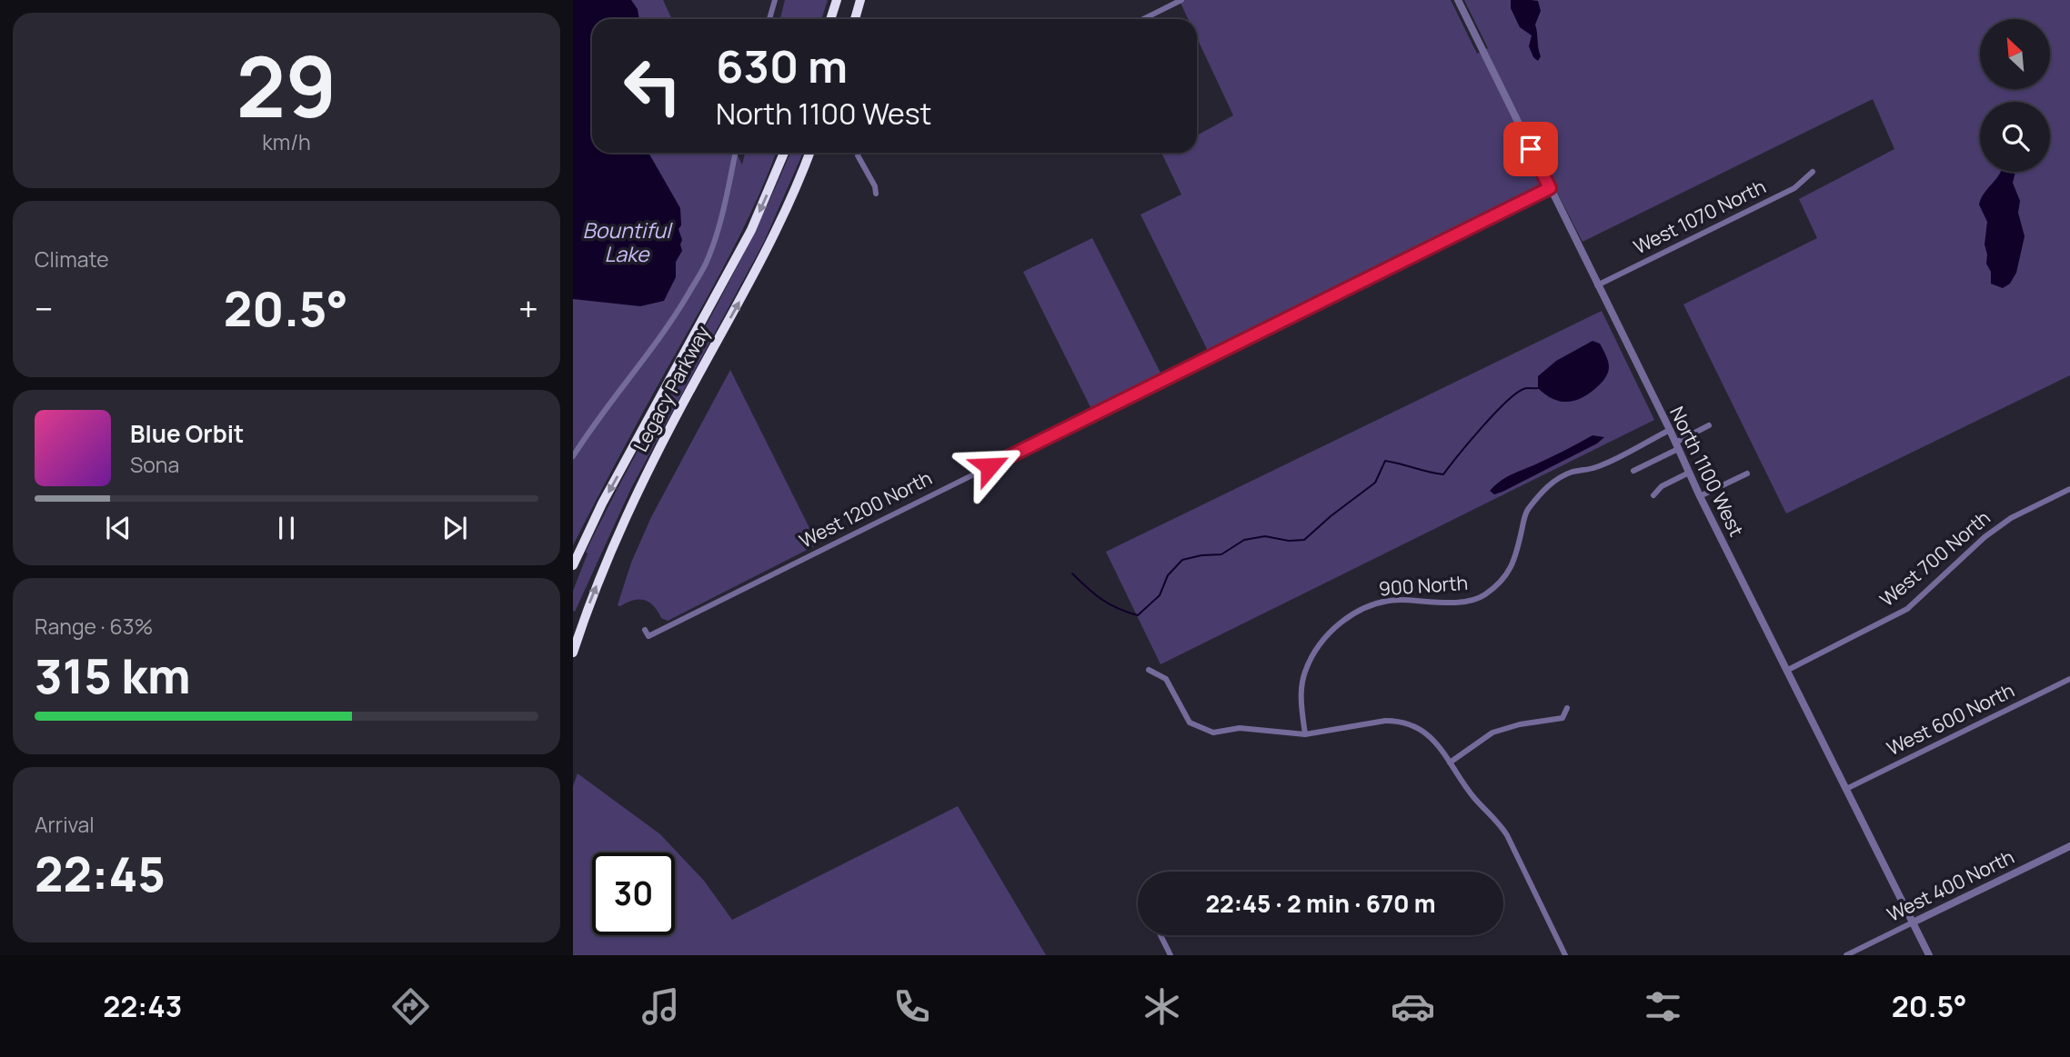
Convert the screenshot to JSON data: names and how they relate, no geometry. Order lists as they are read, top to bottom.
{
  "streets": {
    "highway": ["Legacy Parkway"],
    "street": [
      "West 1070 North",
      "North 1100 West",
      "West 1200 North",
      "West 700 North",
      "900 North",
      "West 600 North",
      "West 400 North"
    ]
  },
  "crossings": [
    ["West 1070 North", "North 1100 West"],
    ["North 1100 West", "West 1200 North"],
    ["North 1100 West", "West 700 North"],
    ["North 1100 West", "900 North"],
    ["North 1100 West", "West 600 North"],
    ["North 1100 West", "West 400 North"]
  ],
  "water": ["Bountiful Lake"],
  "north": "top left",
  "page": {
    "tile": [
      ["29", "km/h"],
      "Climate",
      ["Range · 63%", "315 km"],
      ["Arrival", "22:45"]
    ],
    "turn": ["630 m", "North 1100 West"],
    "heat": ["−", "20.5°", "+"],
    "song": ["Blue Orbit", "Sona"],
    "limit": "30",
    "trip": "22:45 · 2 min · 670 m",
    "tabs": ["22:43", "20.5°"]
  }
}
